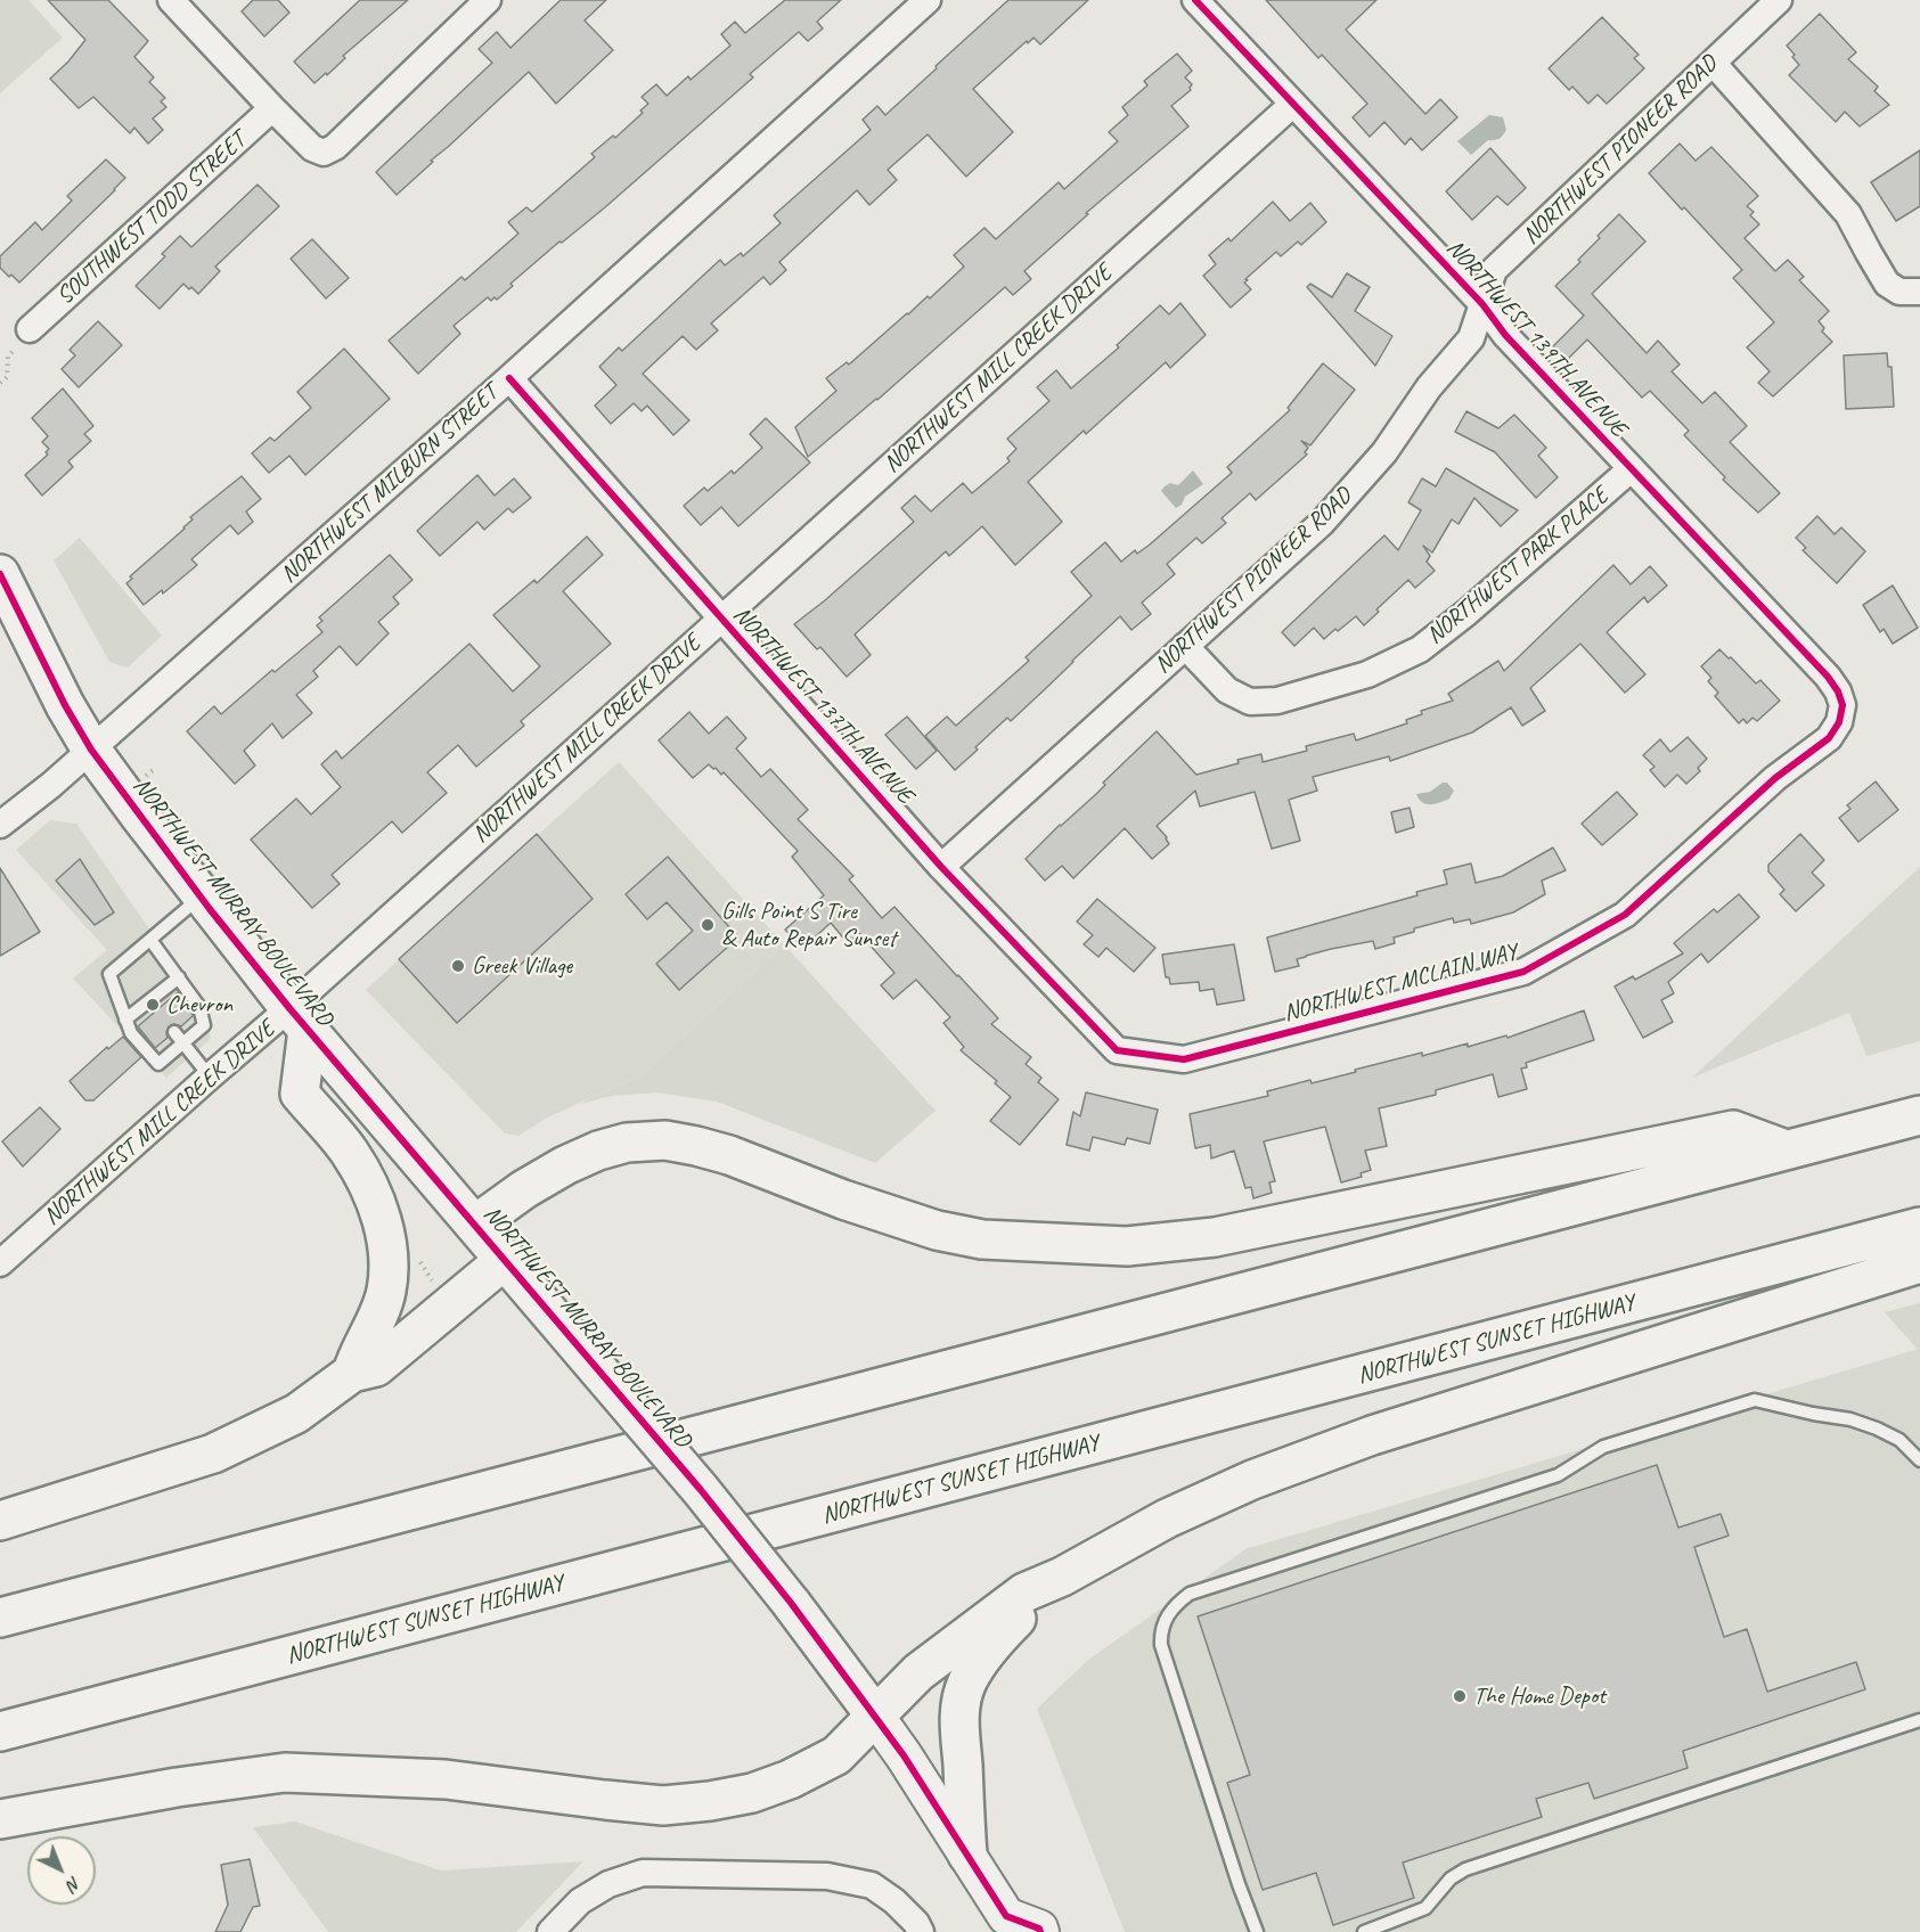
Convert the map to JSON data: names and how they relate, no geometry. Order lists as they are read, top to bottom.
{
  "streets": {
    "main road": ["NORTHWEST MURRAY BOULEVARD", "NORTHWEST SUNSET HIGHWAY"],
    "street": [
      "NORTHWEST PIONEER ROAD",
      "SOUTHWEST TODD STREET",
      "NORTHWEST 139TH AVENUE",
      "NORTHWEST MILL CREEK DRIVE",
      "NORTHWEST MILBURN STREET",
      "NORTHWEST PARK PLACE",
      "NORTHWEST 137TH AVENUE",
      "NORTHWEST MCLAIN WAY"
    ]
  },
  "crossings": [
    ["NORTHWEST PIONEER ROAD", "NORTHWEST 139TH AVENUE"],
    ["NORTHWEST PIONEER ROAD", "NORTHWEST PARK PLACE"],
    ["NORTHWEST PIONEER ROAD", "NORTHWEST 137TH AVENUE"],
    ["NORTHWEST 139TH AVENUE", "NORTHWEST MILL CREEK DRIVE"],
    ["NORTHWEST 139TH AVENUE", "NORTHWEST PARK PLACE"],
    ["NORTHWEST 139TH AVENUE", "NORTHWEST MCLAIN WAY"],
    ["NORTHWEST MILL CREEK DRIVE", "NORTHWEST 137TH AVENUE"],
    ["NORTHWEST MILL CREEK DRIVE", "NORTHWEST MURRAY BOULEVARD"],
    ["NORTHWEST MILBURN STREET", "NORTHWEST 137TH AVENUE"],
    ["NORTHWEST MILBURN STREET", "NORTHWEST MURRAY BOULEVARD"],
    ["NORTHWEST 137TH AVENUE", "NORTHWEST MCLAIN WAY"]
  ],
  "places": [
    "Gills Point S Tire & Auto Repair Sunset",
    "Greek Village",
    "Chevron",
    "The Home Depot"
  ],
  "north": "bottom right"
}
